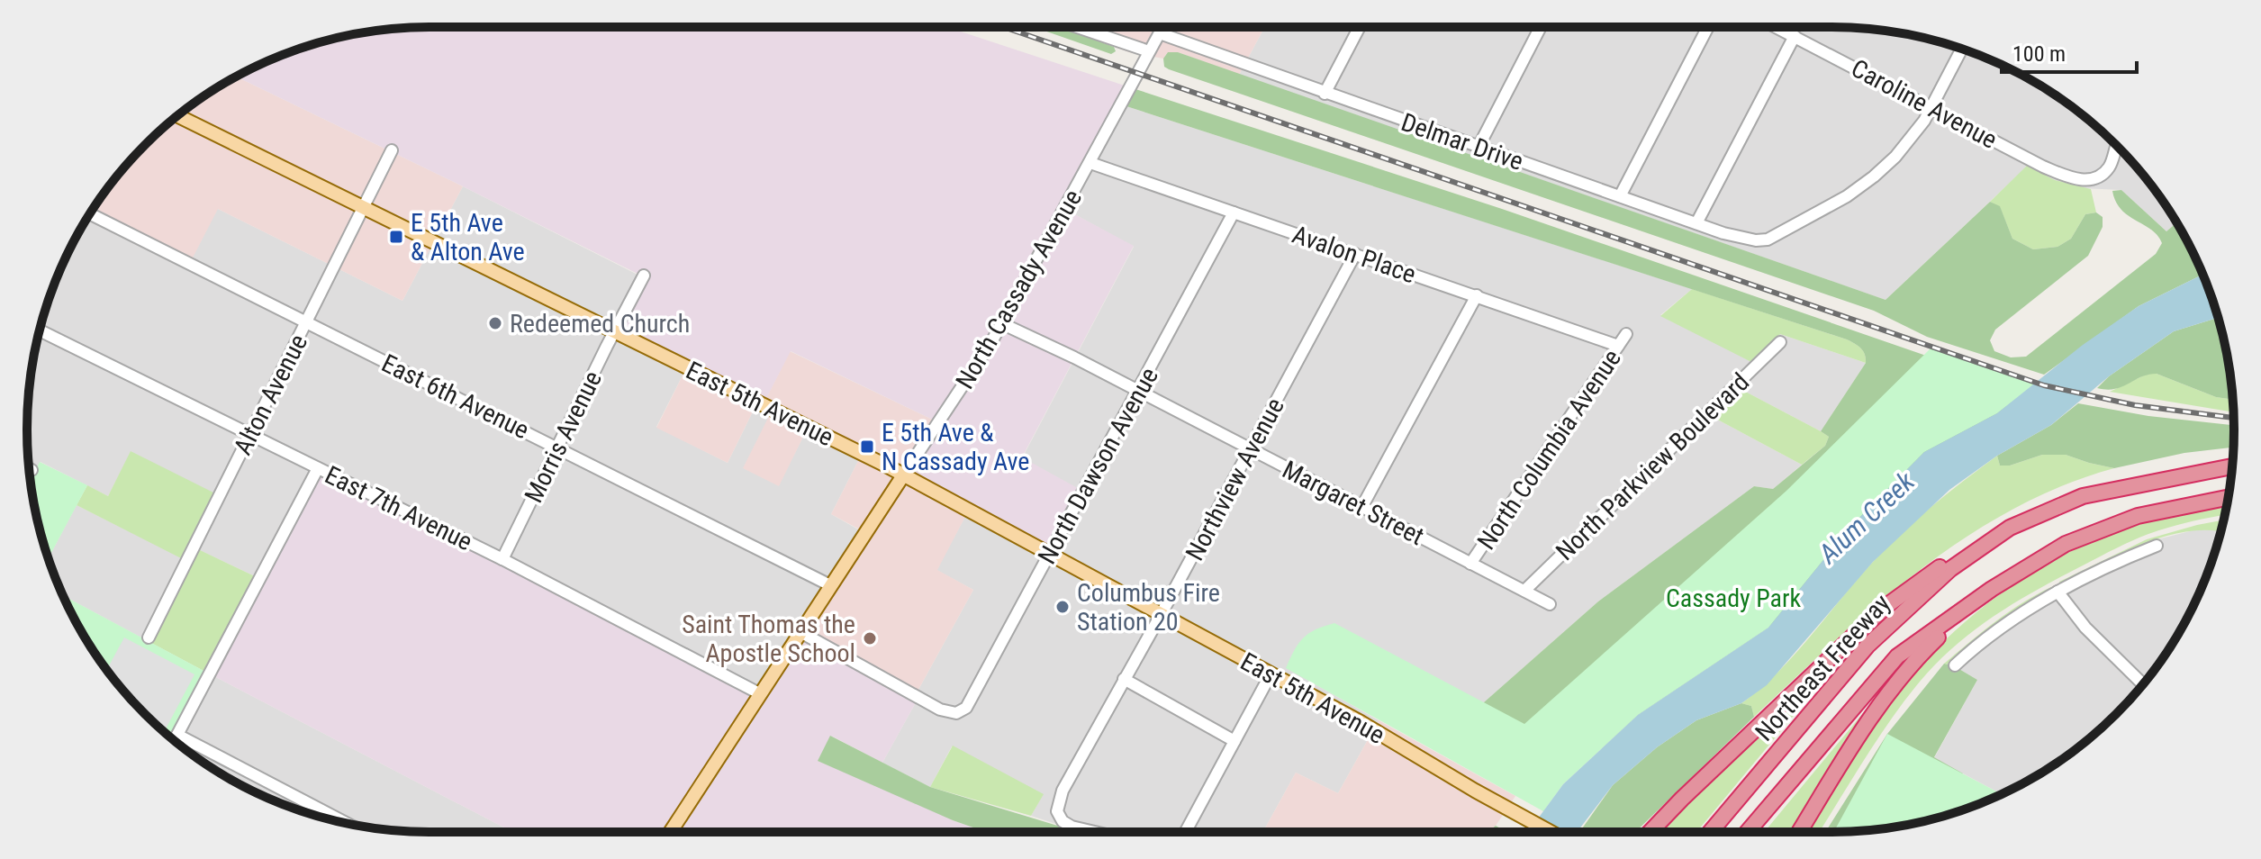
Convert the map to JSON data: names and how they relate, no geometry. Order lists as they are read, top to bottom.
{
  "streets": {
    "highway": ["Northeast Freeway"],
    "main road": ["North Cassady Avenue", "East 5th Avenue"],
    "street": [
      "Caroline Avenue",
      "Delmar Drive",
      "Avalon Place",
      "Alton Avenue",
      "East 6th Avenue",
      "Morris Avenue",
      "North Columbia Avenue",
      "North Dawson Avenue",
      "North Parkview Boulevard",
      "Northview Avenue",
      "Margaret Street",
      "East 7th Avenue"
    ]
  },
  "crossings": [
    ["Caroline Avenue", "Delmar Drive"],
    ["Delmar Drive", "North Cassady Avenue"],
    ["Avalon Place", "North Cassady Avenue"],
    ["Avalon Place", "North Columbia Avenue"],
    ["Avalon Place", "North Dawson Avenue"],
    ["Avalon Place", "Northview Avenue"],
    ["North Cassady Avenue", "East 6th Avenue"],
    ["North Cassady Avenue", "East 5th Avenue"],
    ["North Cassady Avenue", "North Dawson Avenue"],
    ["North Cassady Avenue", "Margaret Street"],
    ["North Cassady Avenue", "East 7th Avenue"],
    ["Alton Avenue", "East 6th Avenue"],
    ["Alton Avenue", "East 5th Avenue"],
    ["Alton Avenue", "East 7th Avenue"],
    ["East 6th Avenue", "Morris Avenue"],
    ["East 5th Avenue", "Morris Avenue"],
    ["East 5th Avenue", "North Dawson Avenue"],
    ["East 5th Avenue", "Northview Avenue"],
    ["Morris Avenue", "East 7th Avenue"],
    ["North Columbia Avenue", "Margaret Street"],
    ["North Dawson Avenue", "Margaret Street"],
    ["North Parkview Boulevard", "Margaret Street"],
    ["Northview Avenue", "Margaret Street"]
  ],
  "water": ["Alum Creek"],
  "parks": ["Cassady Park"],
  "places": {
    "transit": ["E 5th Ave & Alton Ave", "E 5th Ave & N Cassady Ave"],
    "other": ["Redeemed Church", "Columbus Fire Station 20", "Saint Thomas the Apostle School"]
  },
  "scale_bar": "100 m"
}
